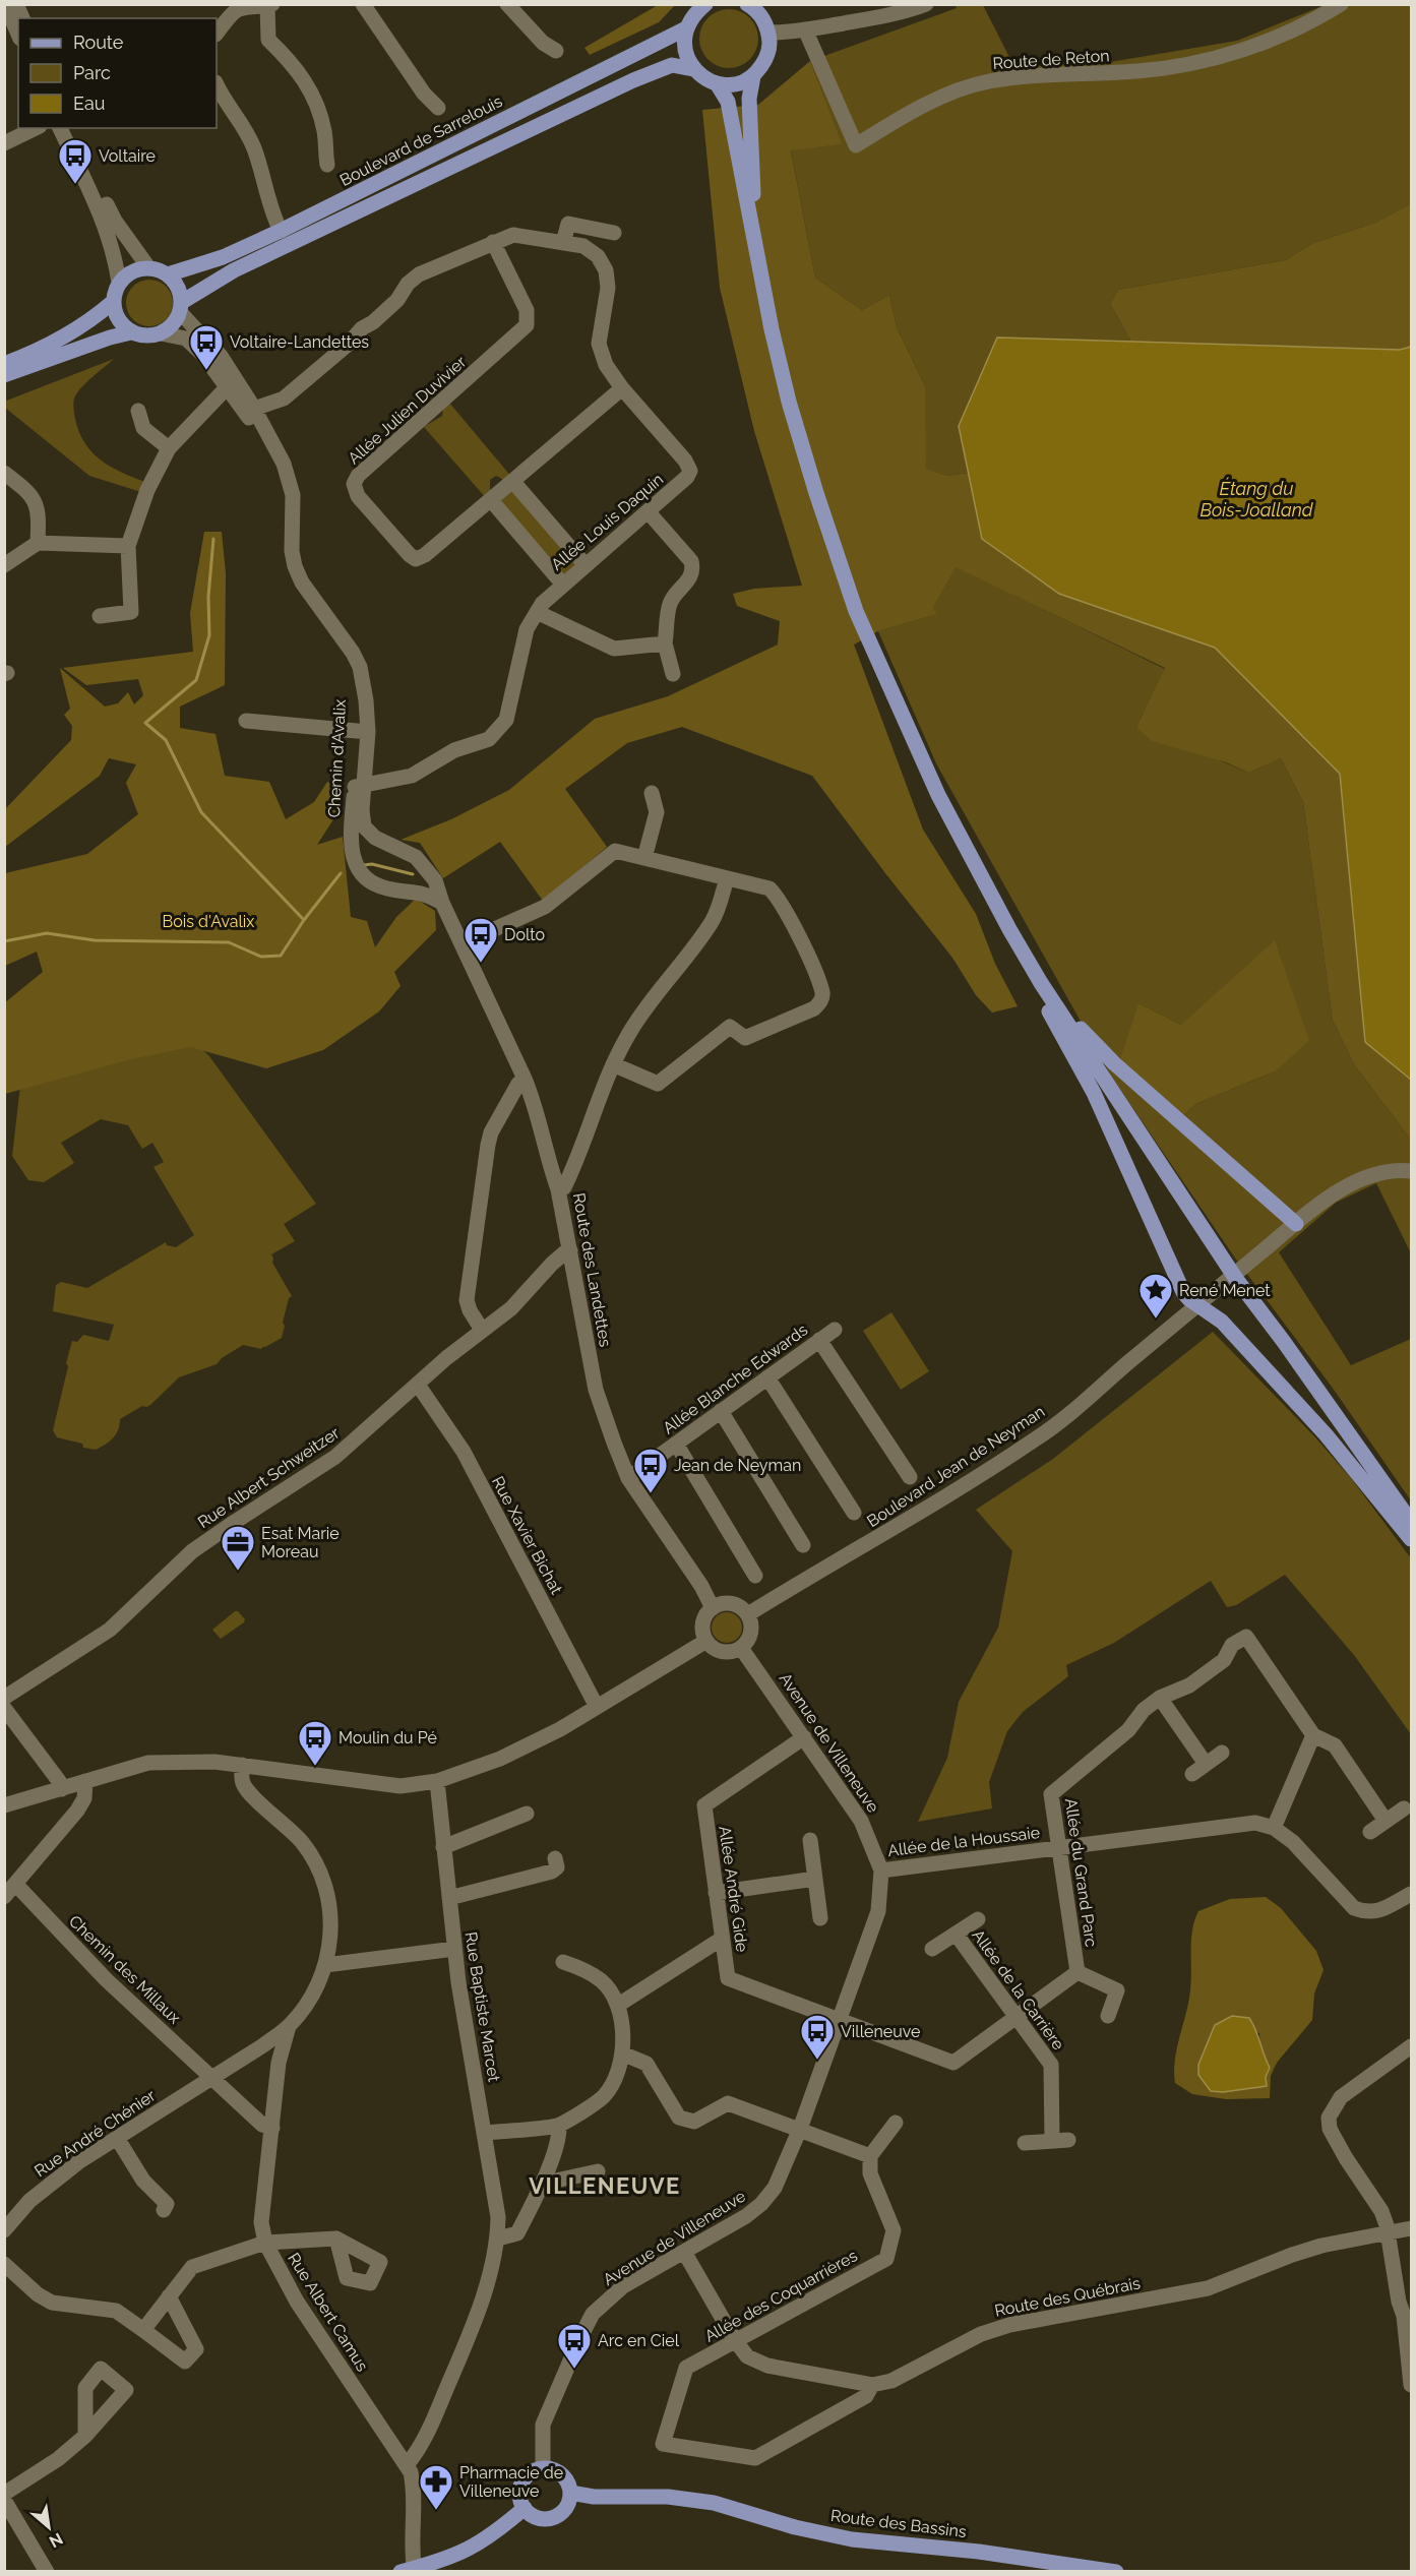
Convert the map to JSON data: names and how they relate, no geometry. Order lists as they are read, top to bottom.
{
  "streets": {
    "main road": ["Boulevard de Sarrelouis", "Route des Bassins"],
    "street": [
      "Route de Reton",
      "Allée Julien Duvivier",
      "Allée Louis Daquin",
      "Chemin d'Avalix",
      "Route des Landettes",
      "Allée Blanche Edwards",
      "Boulevard Jean de Neyman",
      "Rue Albert Schweitzer",
      "Rue Xavier Bichat",
      "Avenue de Villeneuve",
      "Allée de la Houssaie",
      "Allée du Grand Parc",
      "Allée André Gide",
      "Chemin des Millaux",
      "Allée de la Carrière",
      "Rue Baptiste Marcet",
      "Rue André Chénier",
      "Allée des Coquarrières",
      "Route des Québrais",
      "Rue Albert Camus"
    ]
  },
  "crossings": [
    ["Boulevard de Sarrelouis", "Chemin d'Avalix"],
    ["Allée Julien Duvivier", "Allée Louis Daquin"],
    ["Allée Louis Daquin", "Chemin d'Avalix"],
    ["Chemin d'Avalix", "Route des Landettes"],
    ["Route des Landettes", "Allée Blanche Edwards"],
    ["Route des Landettes", "Boulevard Jean de Neyman"],
    ["Route des Landettes", "Rue Albert Schweitzer"],
    ["Route des Landettes", "Avenue de Villeneuve"],
    ["Boulevard Jean de Neyman", "Avenue de Villeneuve"],
    ["Rue Albert Schweitzer", "Rue Xavier Bichat"],
    ["Avenue de Villeneuve", "Allée de la Houssaie"],
    ["Avenue de Villeneuve", "Allée du Grand Parc"],
    ["Avenue de Villeneuve", "Allée André Gide"],
    ["Avenue de Villeneuve", "Route des Bassins"],
    ["Allée de la Houssaie", "Allée du Grand Parc"],
    ["Allée du Grand Parc", "Allée André Gide"],
    ["Allée du Grand Parc", "Allée de la Carrière"],
    ["Chemin des Millaux", "Rue André Chénier"],
    ["Chemin des Millaux", "Rue Albert Camus"],
    ["Rue Baptiste Marcet", "Rue Albert Camus"],
    ["Rue André Chénier", "Rue Albert Camus"],
    ["Allée des Coquarrières", "Route des Québrais"]
  ],
  "districts": ["VILLENEUVE"],
  "water": ["Étang du Bois-Joalland"],
  "parks": ["Bois d'Avalix"],
  "places": {
    "bus stop": [
      "Voltaire",
      "Voltaire-Landettes",
      "Dolto",
      "Jean de Neyman",
      "Moulin du Pé",
      "Villeneuve",
      "Arc en Ciel"
    ],
    "place": ["René Menet"],
    "office": ["Esat Marie Moreau"],
    "pharmacy": ["Pharmacie de Villeneuve"]
  },
  "legend": ["Route", "Parc", "Eau"],
  "north": "bottom right"
}
